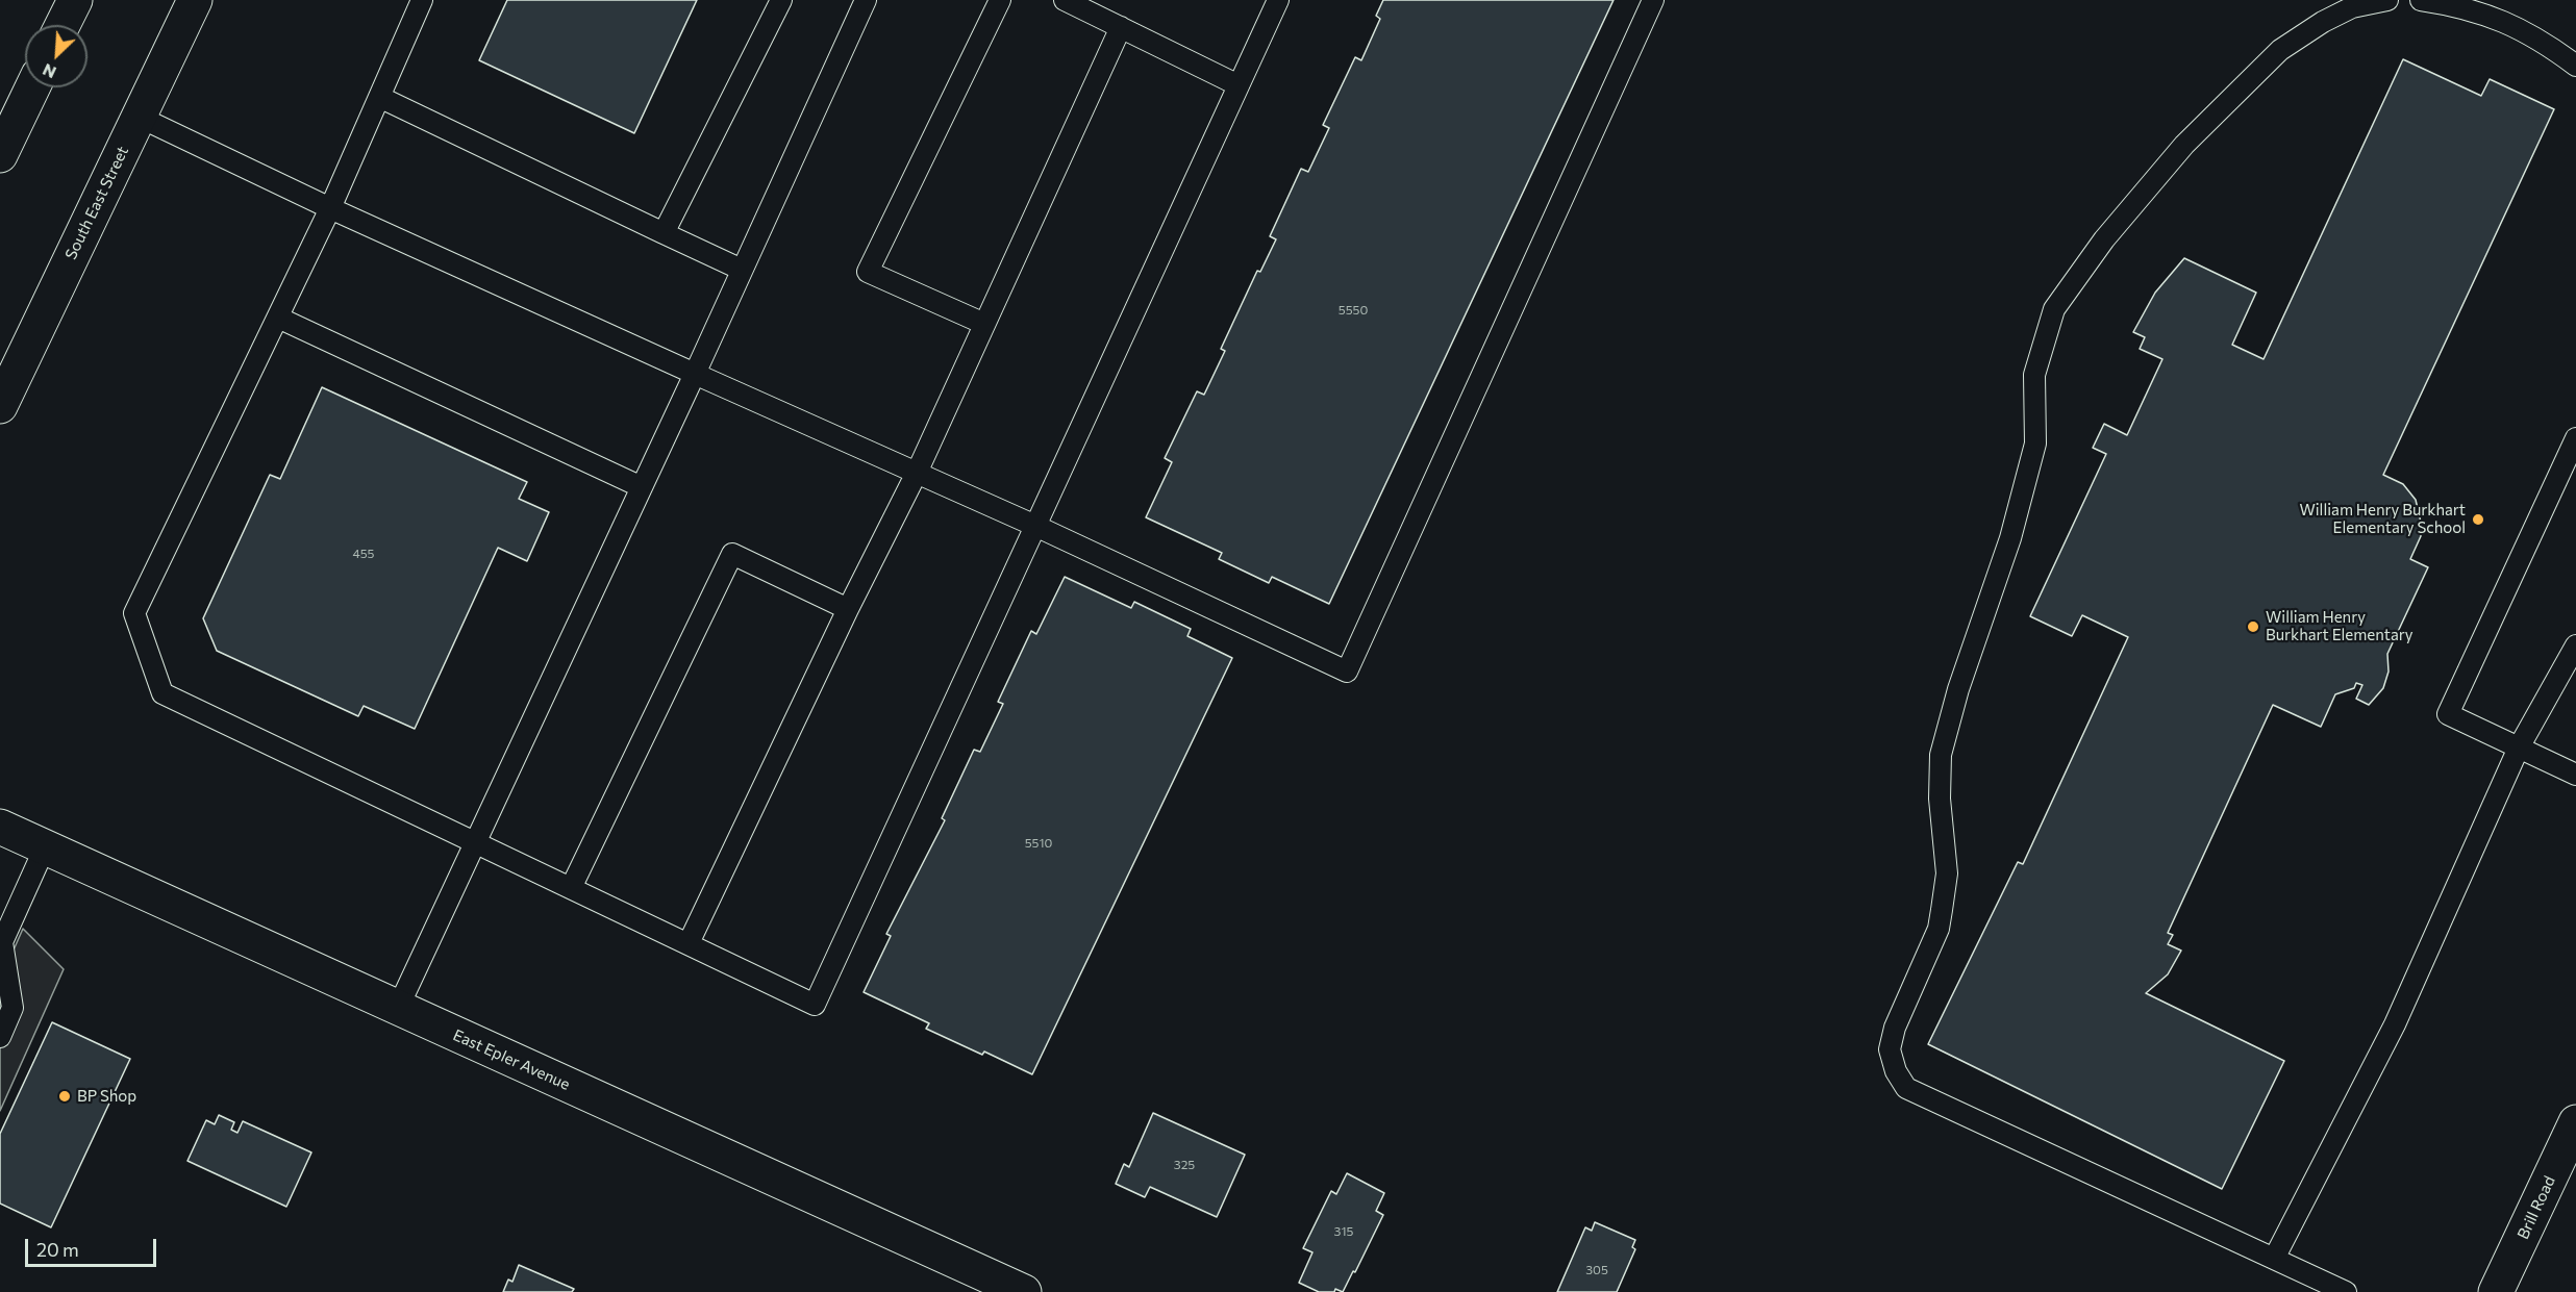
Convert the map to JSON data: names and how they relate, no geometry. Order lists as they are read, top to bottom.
{
  "streets": {
    "street": ["South East Street", "East Epler Avenue", "Brill Road"]
  },
  "places": ["William Henry Burkhart Elementary School", "William Henry Burkhart Elementary", "BP Shop"],
  "house_numbers": [
    "5550",
    "455",
    "5510",
    "325",
    "315",
    "305"
  ],
  "scale_bar": "20 m",
  "north": "bottom left"
}
